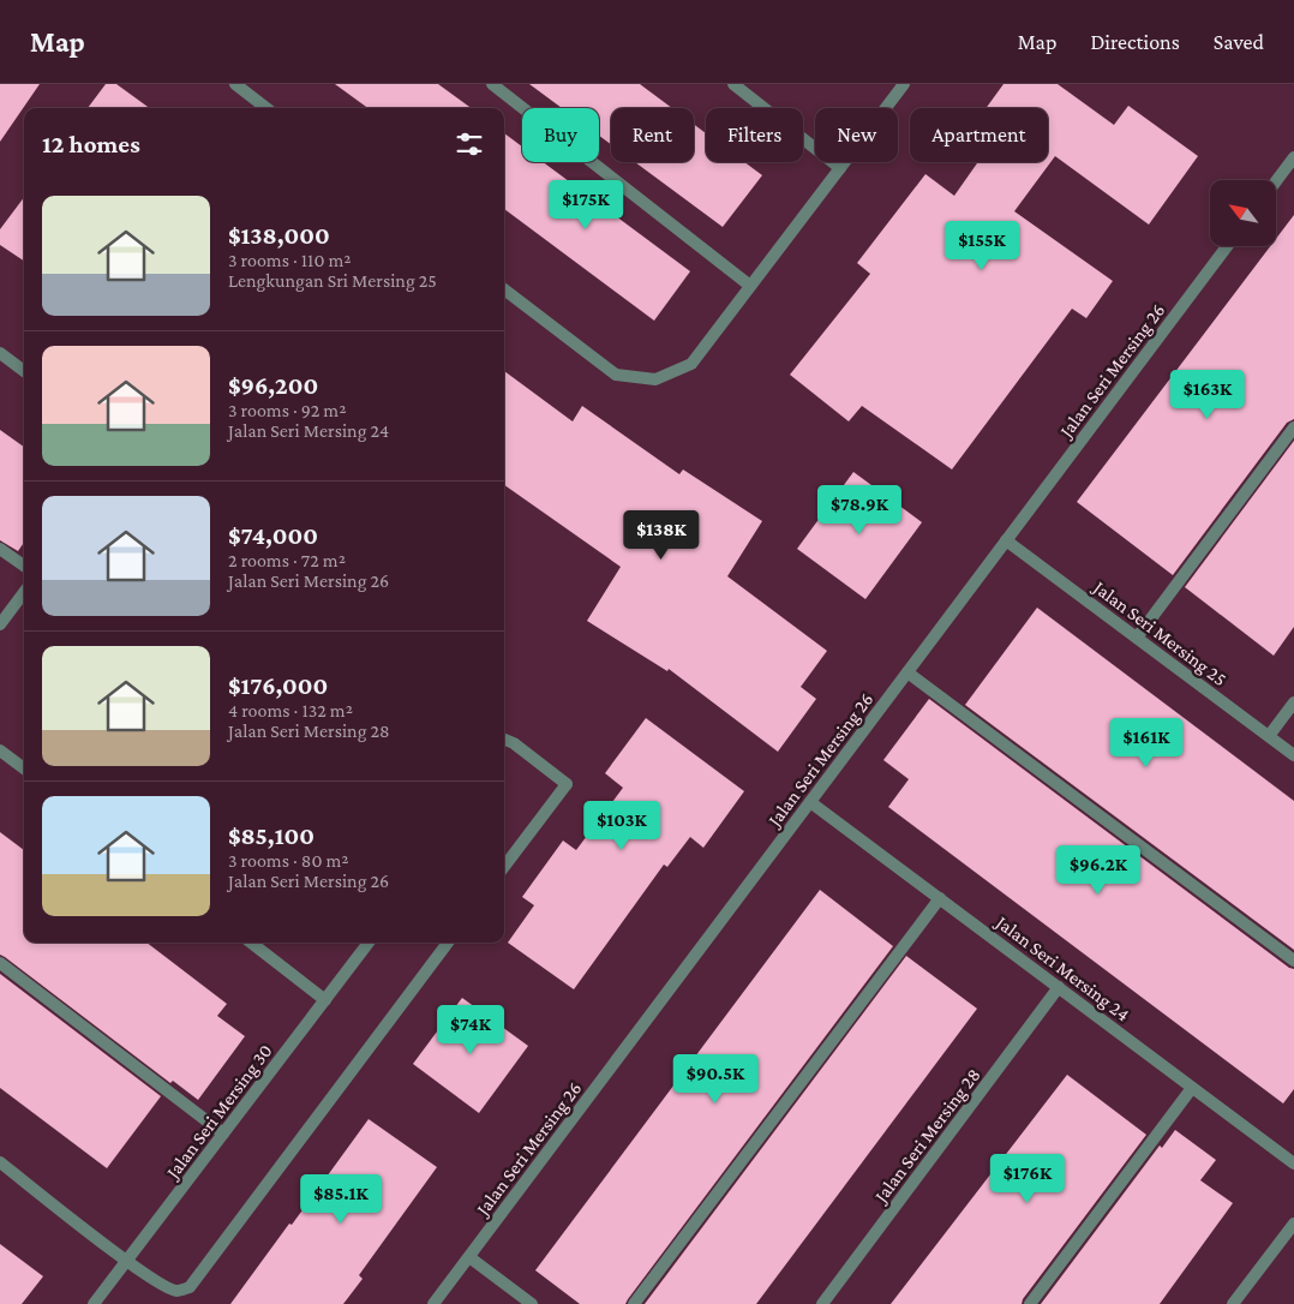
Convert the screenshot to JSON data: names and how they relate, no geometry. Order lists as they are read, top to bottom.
{
  "streets": {
    "street": [
      "Jalan Seri Mersing 26",
      "Jalan Seri Mersing 25",
      "Jalan Seri Mersing 24",
      "Jalan Seri Mersing 30",
      "Jalan Seri Mersing 28"
    ]
  },
  "crossings": [
    ["Jalan Seri Mersing 26", "Jalan Seri Mersing 25"],
    ["Jalan Seri Mersing 26", "Jalan Seri Mersing 24"],
    ["Jalan Seri Mersing 24", "Jalan Seri Mersing 28"]
  ],
  "north": "top left",
  "page": {
    "header": "Map",
    "nav": ["Map", "Directions", "Saved"],
    "chip": [
      "Buy",
      "Rent",
      "Filters",
      "New",
      "Apartment"
    ],
    "heading": "12 homes",
    "price": [
      "$175K",
      "$155K",
      "$163K",
      "$78.9K",
      "$138K",
      "$161K",
      "$103K",
      "$96.2K",
      "$74K",
      "$90.5K",
      "$176K",
      "$85.1K"
    ],
    "list": [
      {
        "name": "$138,000",
        "note": "3 rooms · 110 m² · Lengkungan Sri Mersing 25"
      },
      {
        "name": "$96,200",
        "note": "3 rooms · 92 m² · Jalan Seri Mersing 24"
      },
      {
        "name": "$74,000",
        "note": "2 rooms · 72 m² · Jalan Seri Mersing 26"
      },
      {
        "name": "$176,000",
        "note": "4 rooms · 132 m² · Jalan Seri Mersing 28"
      },
      {
        "name": "$85,100",
        "note": "3 rooms · 80 m² · Jalan Seri Mersing 26"
      }
    ]
  }
}
